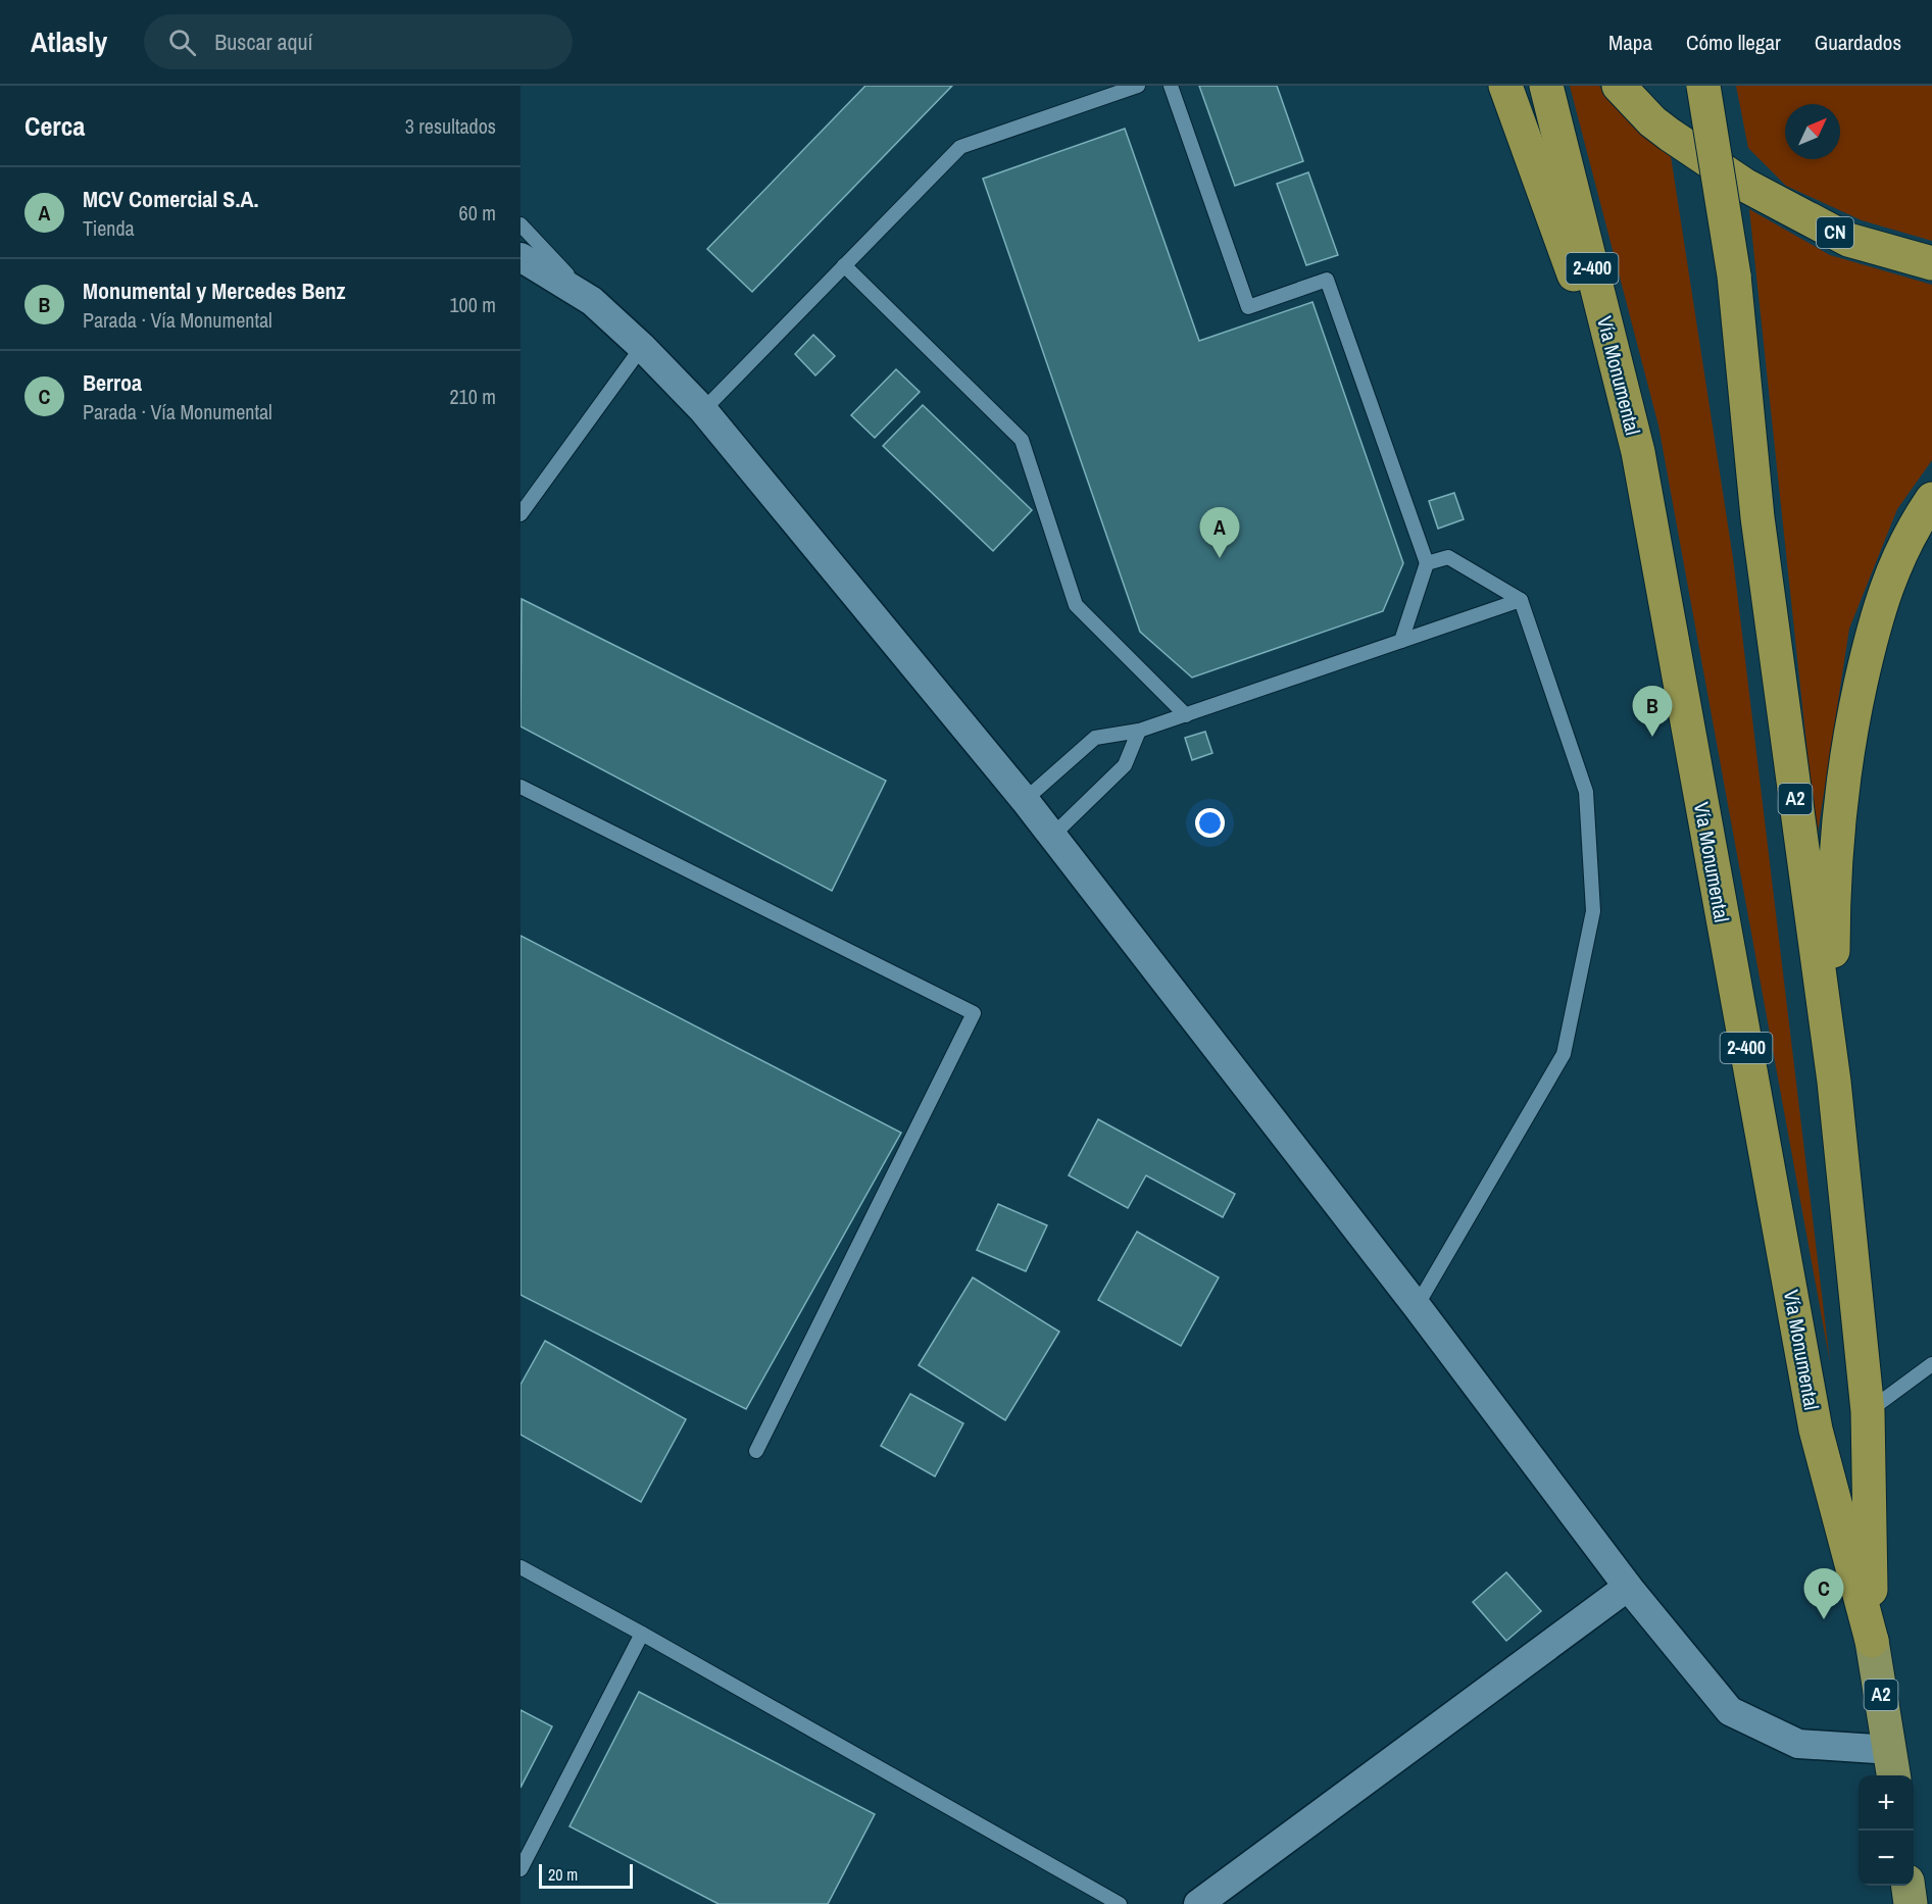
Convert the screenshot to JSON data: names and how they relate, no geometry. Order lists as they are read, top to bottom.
{
  "streets": {
    "highway": [
      "CN",
      "2-400",
      "Vía Monumental",
      "A2"
    ]
  },
  "scale_bar": "20 m",
  "north": "top right",
  "page": {
    "header": "Atlasly",
    "search": "Buscar aquí",
    "nav": ["Mapa", "Cómo llegar", "Guardados"],
    "heading": ["Cerca", "3 resultados"],
    "list": [
      {
        "mark": "A",
        "name": "MCV Comercial S.A.",
        "note": "Tienda",
        "value": "60 m"
      },
      {
        "mark": "B",
        "name": "Monumental y Mercedes Benz",
        "note": "Parada · Vía Monumental",
        "value": "100 m"
      },
      {
        "mark": "C",
        "name": "Berroa",
        "note": "Parada · Vía Monumental",
        "value": "210 m"
      }
    ],
    "pins": ["A", "B", "C"],
    "map_buttons": ["+", "−"],
    "scale": "20 m"
  }
}
